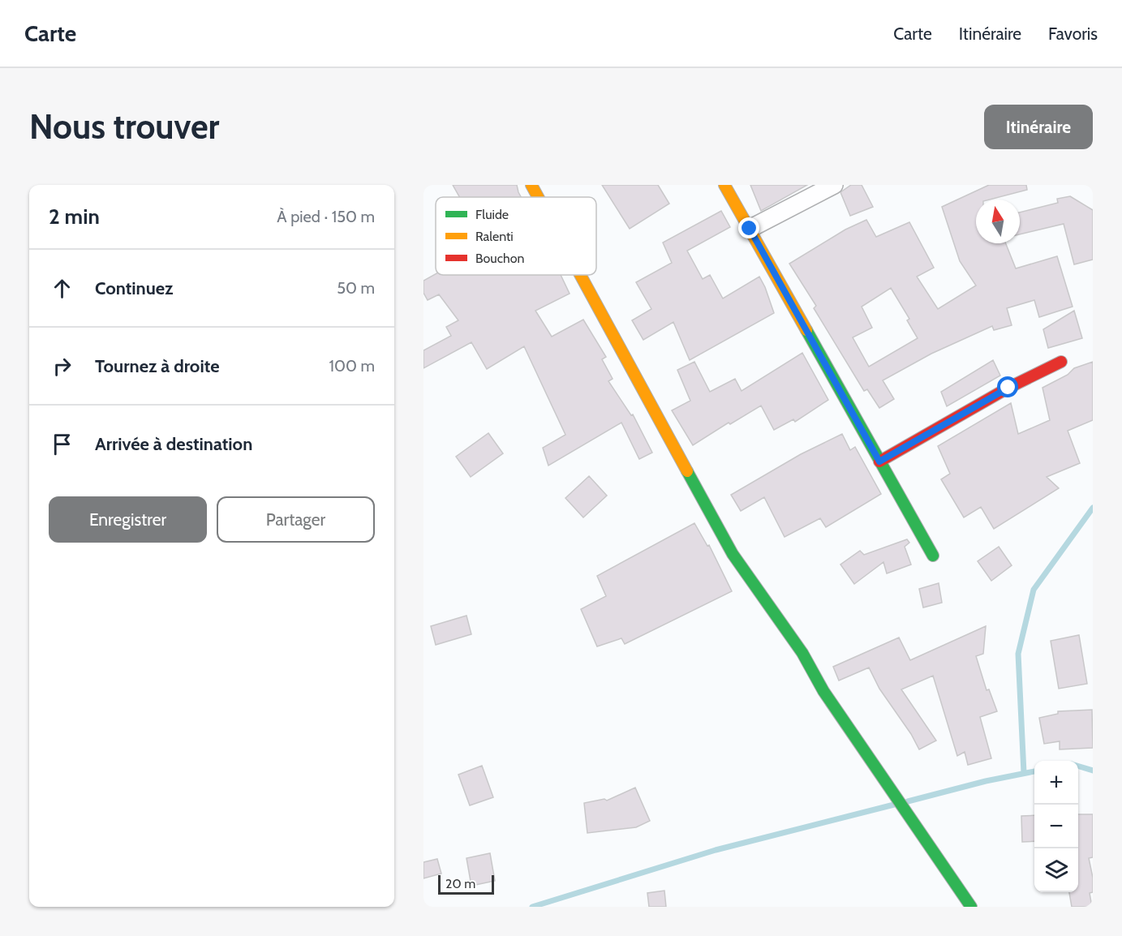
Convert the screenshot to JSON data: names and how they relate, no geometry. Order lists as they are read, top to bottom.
{
  "legend": ["Fluide", "Ralenti", "Bouchon"],
  "scale_bar": "20 m",
  "north": "top",
  "page": {
    "header": "Carte",
    "nav": ["Carte", "Itinéraire", "Favoris"],
    "buttons": [
      "Itinéraire",
      ["Enregistrer", "Partager"]
    ],
    "title": "Nous trouver",
    "heading": ["2 min", "À pied · 150 m"],
    "list": [
      ["Continuez", "50 m"],
      ["Tournez à droite", "100 m"],
      "Arrivée à destination"
    ],
    "map_buttons": ["+", "−"],
    "scale": "20 m"
  }
}
